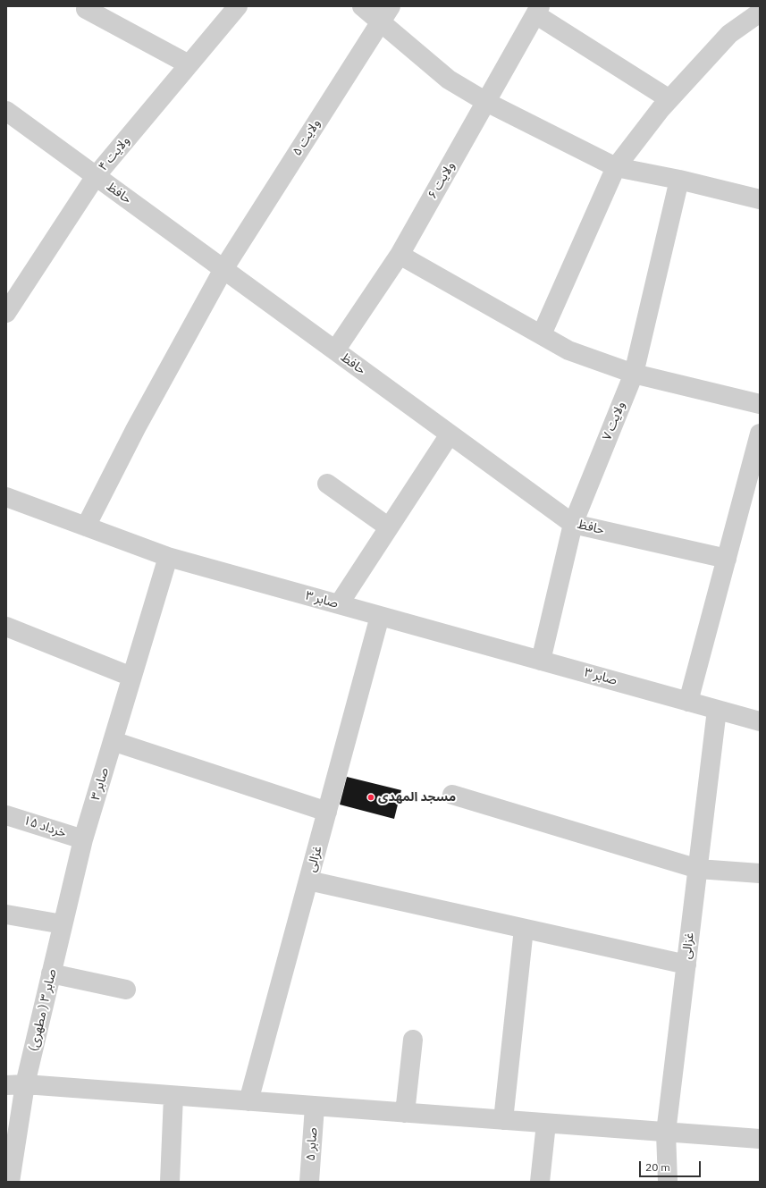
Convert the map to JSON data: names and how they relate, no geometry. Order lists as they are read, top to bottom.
{
  "streets": {
    "street": [
      "ولایت ۵",
      "ولایت ۴",
      "ولایت ۶",
      "حافظ",
      "ولایت ۷",
      "صابر ۳",
      "۱۵ خرداد",
      "غزالی",
      "صابر ۳ ( مطهری)",
      "صابر ۵"
    ]
  },
  "crossings": [
    ["ولایت ۵", "حافظ"],
    ["ولایت ۴", "حافظ"],
    ["ولایت ۶", "حافظ"],
    ["حافظ", "ولایت ۷"],
    ["ولایت ۷", "صابر ۳"],
    ["صابر ۳", "۱۵ خرداد"],
    ["صابر ۳", "غزالی"],
    ["صابر ۳", "صابر ۳ ( مطهری)"],
    ["۱۵ خرداد", "صابر ۳ ( مطهری)"]
  ],
  "places": ["مسجد المهدی"],
  "scale_bar": "20 m"
}
